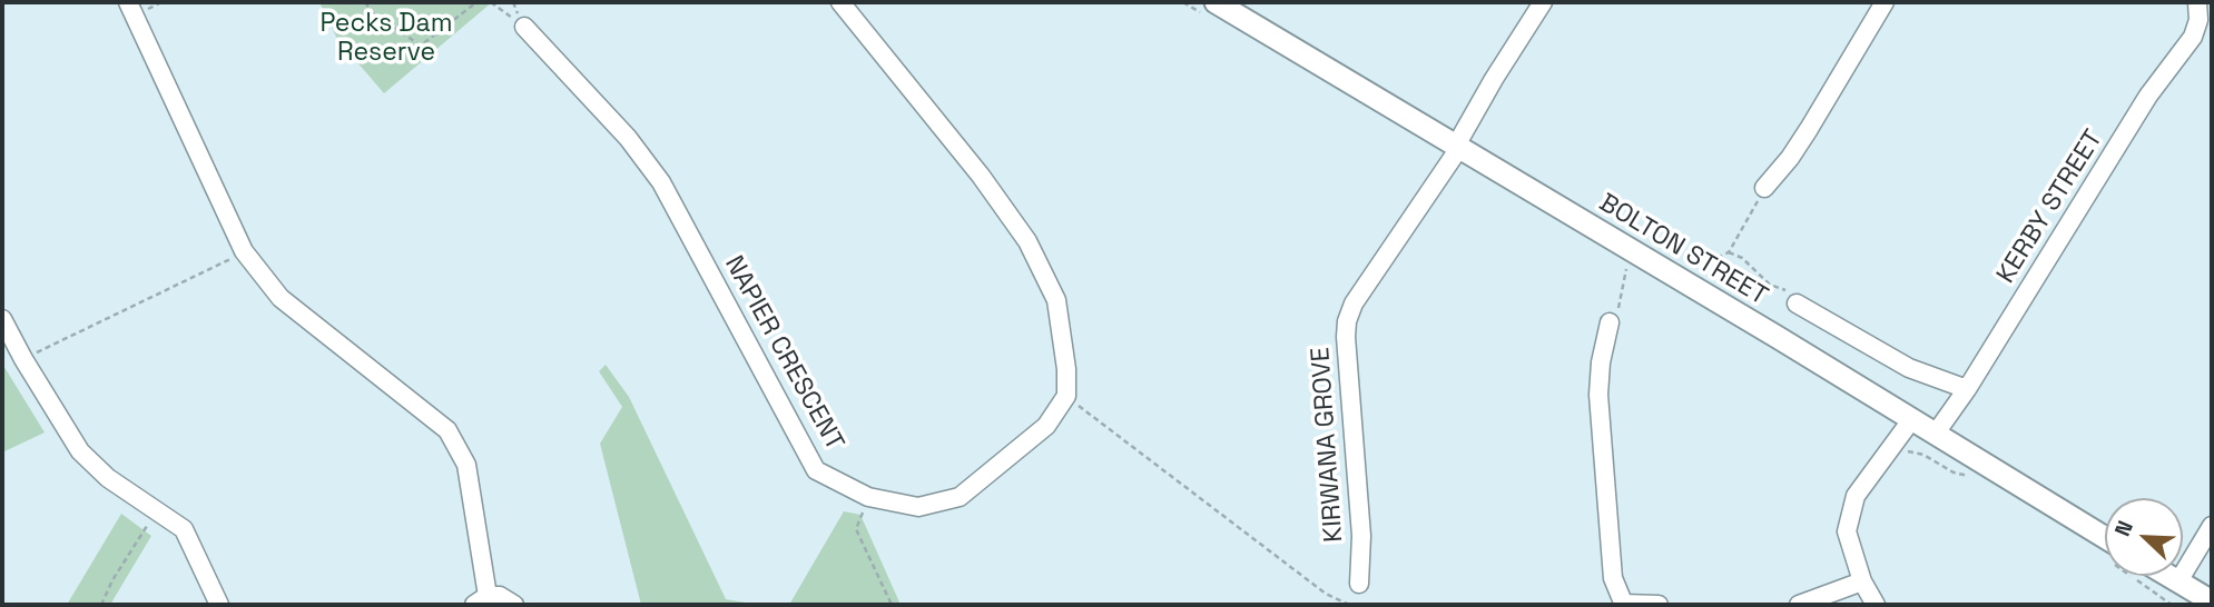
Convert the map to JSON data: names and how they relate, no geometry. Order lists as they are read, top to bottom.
{
  "streets": {
    "main road": ["BOLTON STREET"],
    "street": ["KERBY STREET", "NAPIER CRESCENT", "KIRWANA GROVE"]
  },
  "crossings": [
    ["KERBY STREET", "BOLTON STREET"],
    ["BOLTON STREET", "KIRWANA GROVE"]
  ],
  "parks": ["Pecks Dam Reserve"],
  "north": "top left"
}
